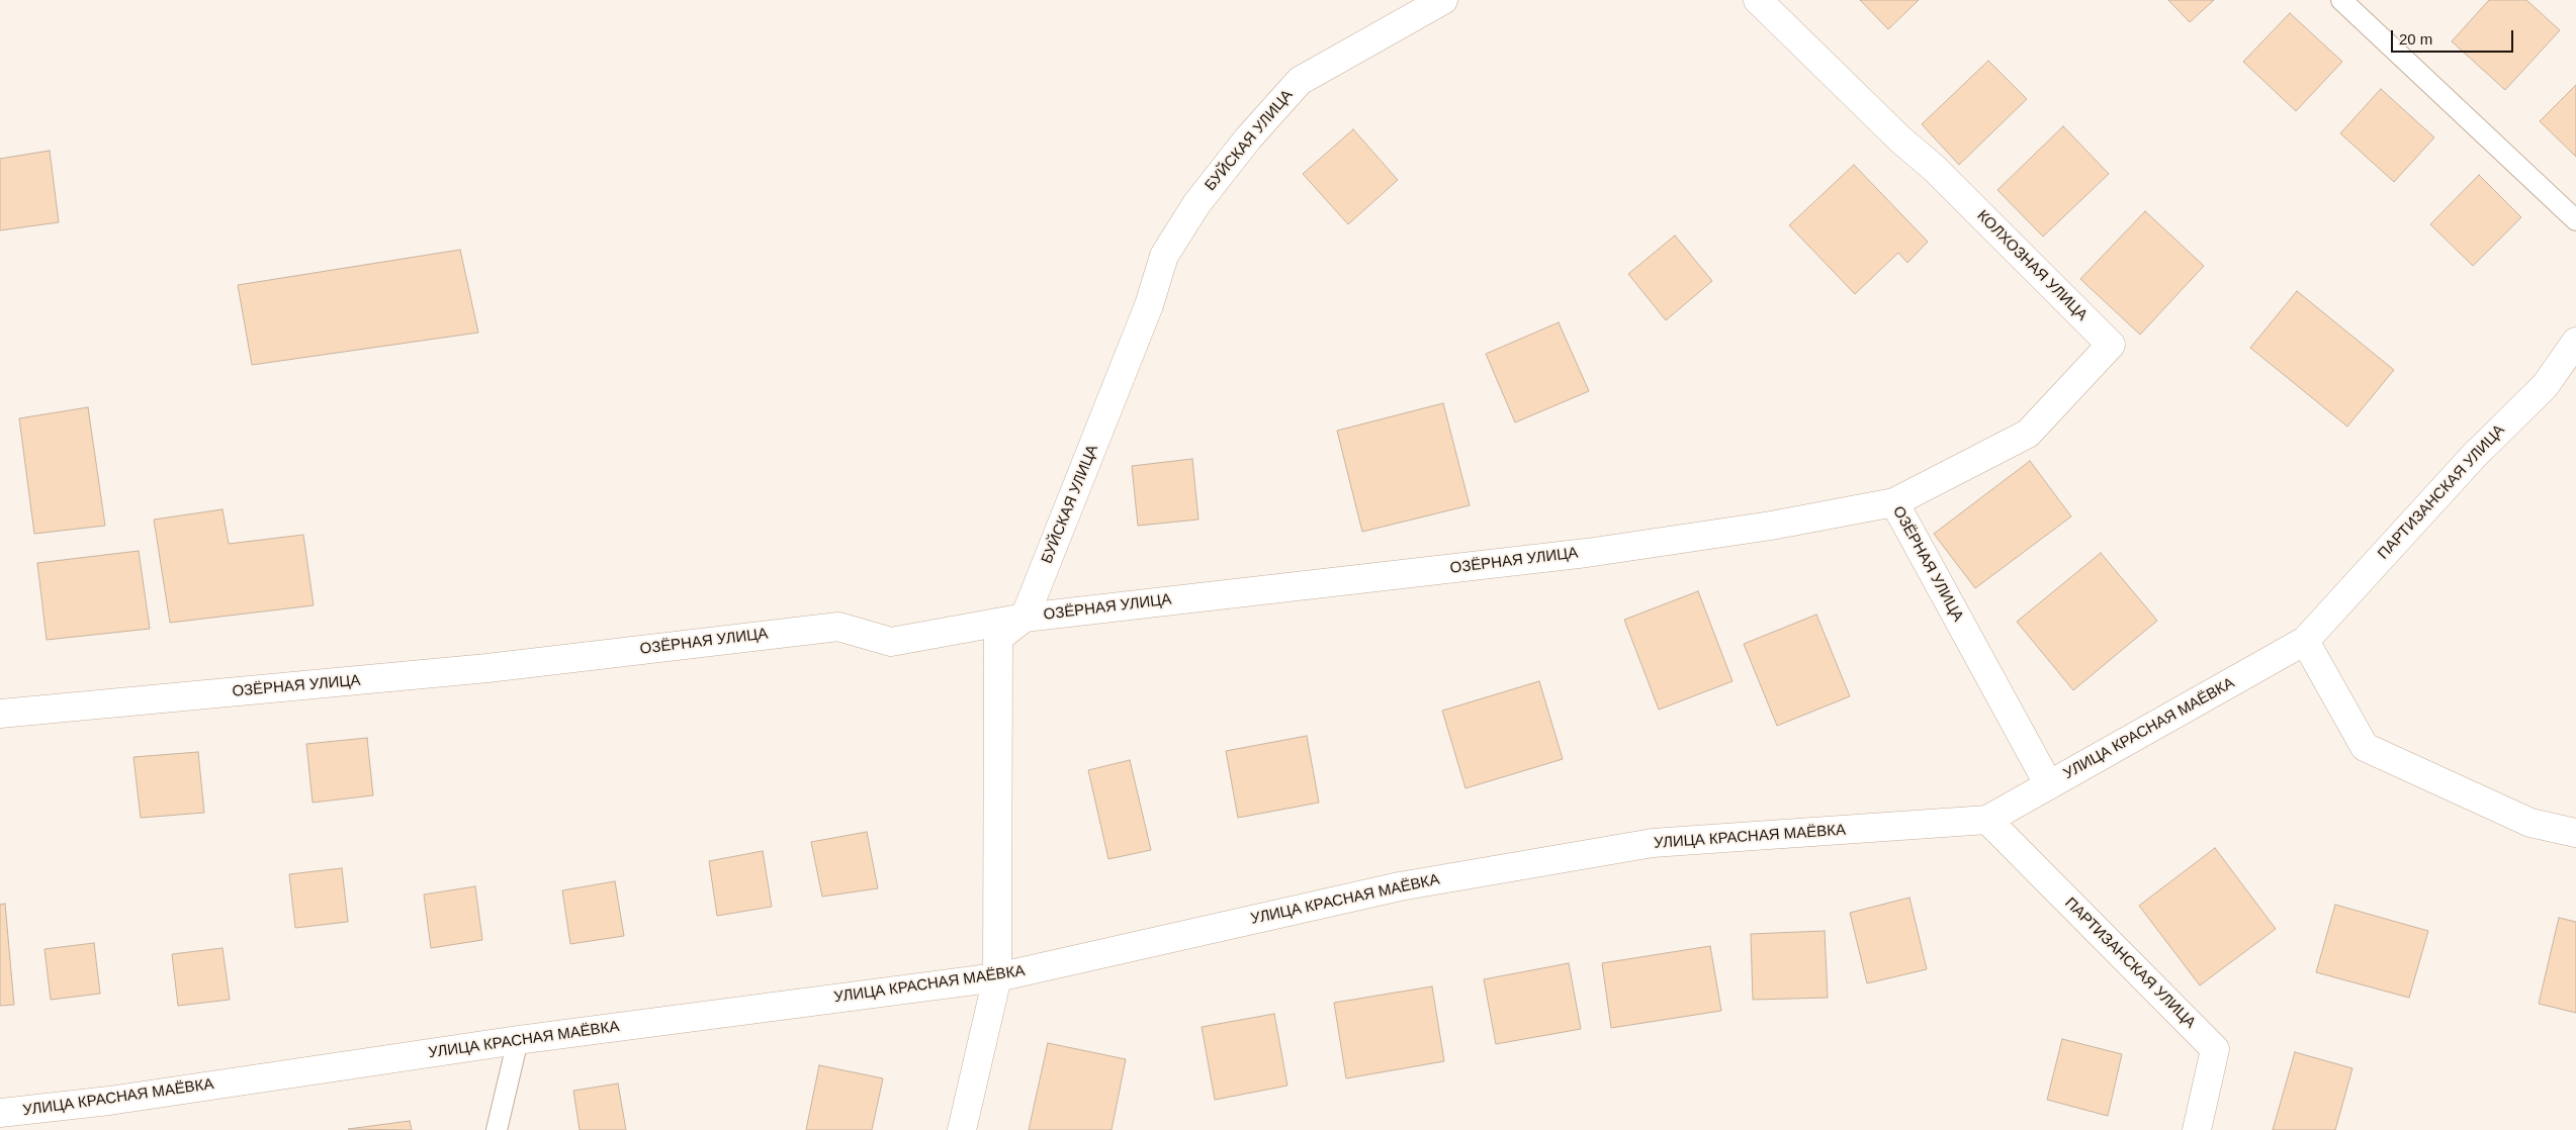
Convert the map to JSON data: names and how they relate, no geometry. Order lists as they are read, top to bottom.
{
  "streets": {
    "street": [
      "БУЙСКАЯ УЛИЦА",
      "КОЛХОЗНАЯ УЛИЦА",
      "ПАРТИЗАНСКАЯ УЛИЦА",
      "ОЗЁРНАЯ УЛИЦА",
      "УЛИЦА КРАСНАЯ МАЁВКА"
    ]
  },
  "crossings": [
    ["БУЙСКАЯ УЛИЦА", "ОЗЁРНАЯ УЛИЦА"],
    ["КОЛХОЗНАЯ УЛИЦА", "ОЗЁРНАЯ УЛИЦА"],
    ["ПАРТИЗАНСКАЯ УЛИЦА", "УЛИЦА КРАСНАЯ МАЁВКА"],
    ["ОЗЁРНАЯ УЛИЦА", "УЛИЦА КРАСНАЯ МАЁВКА"]
  ],
  "scale_bar": "20 m"
}
